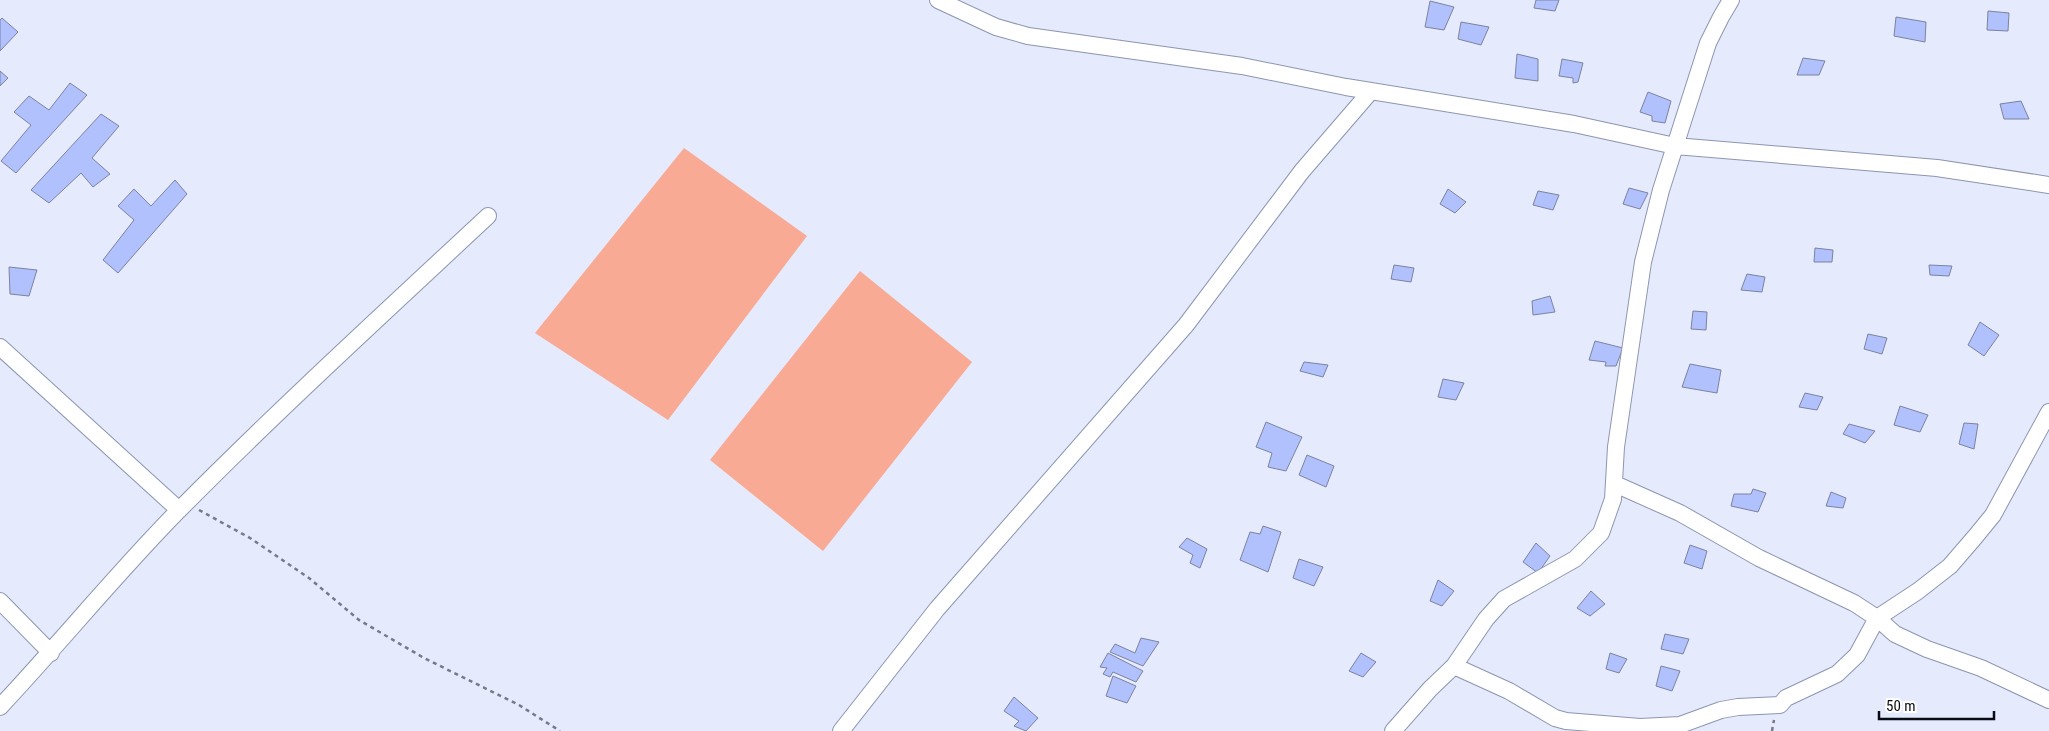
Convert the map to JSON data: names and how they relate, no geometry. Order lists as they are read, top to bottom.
{
  "scale_bar": "50 m"
}
